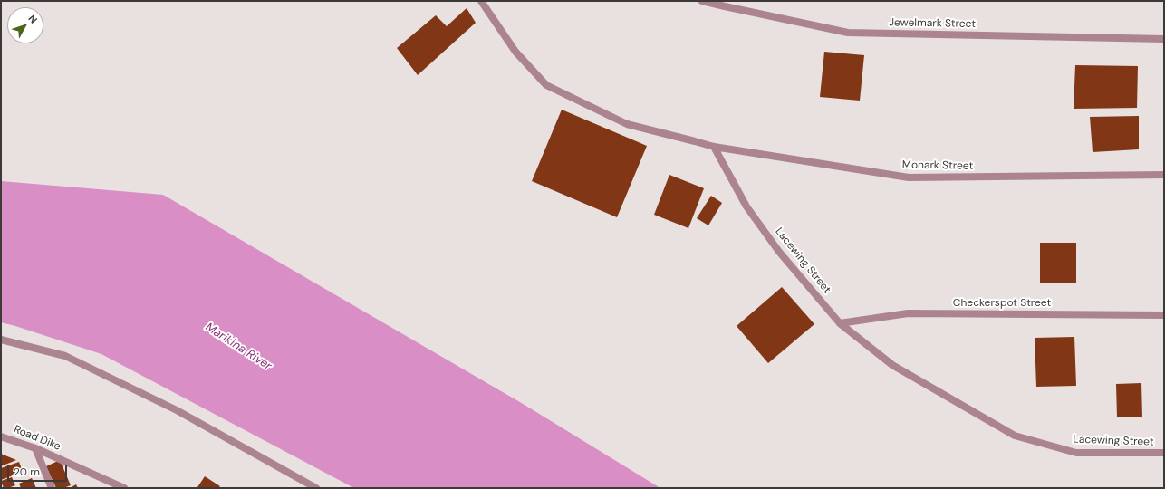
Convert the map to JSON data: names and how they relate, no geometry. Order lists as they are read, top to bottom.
{
  "streets": {
    "street": [
      "Jewelmark Street",
      "Monark Street",
      "Lacewing Street",
      "Checkerspot Street",
      "Road Dike"
    ]
  },
  "crossings": [
    ["Monark Street", "Lacewing Street"],
    ["Lacewing Street", "Checkerspot Street"]
  ],
  "water": ["Marikina River"],
  "scale_bar": "20 m",
  "north": "top right"
}
